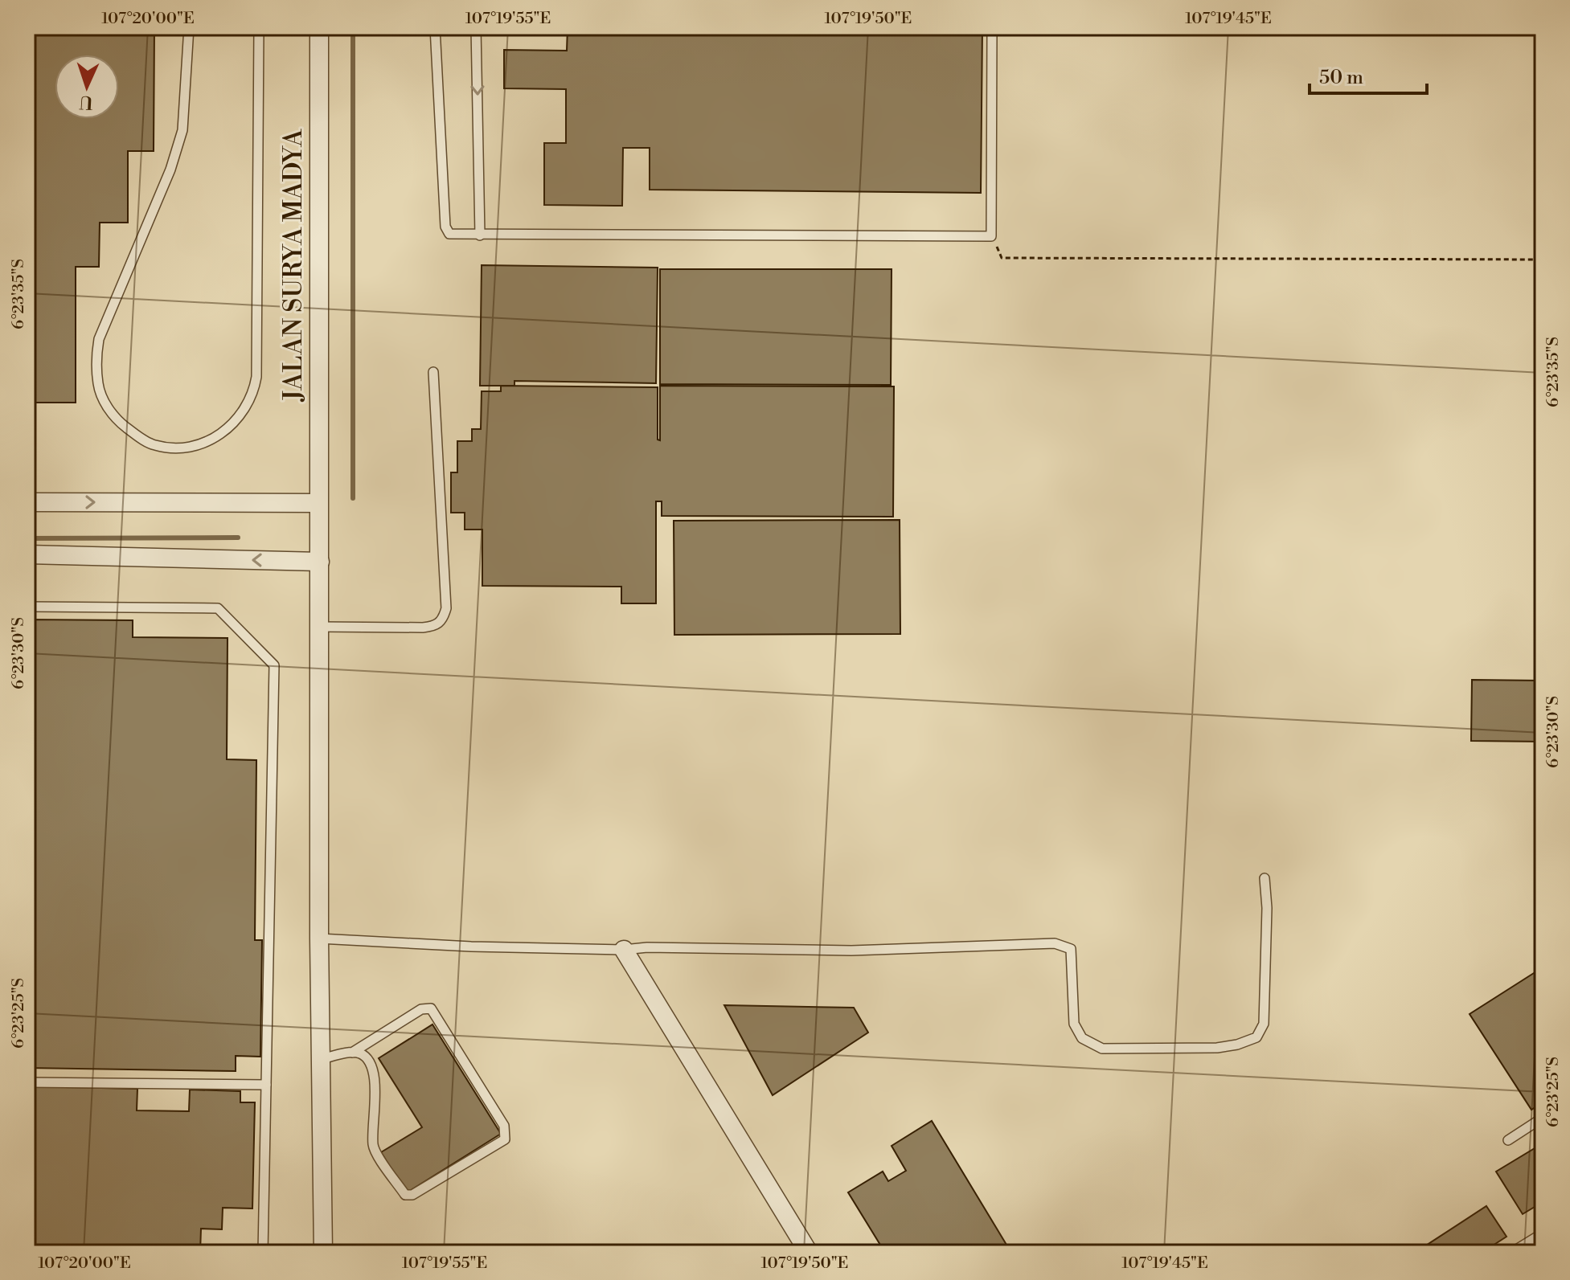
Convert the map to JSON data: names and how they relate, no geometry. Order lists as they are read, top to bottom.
{
  "streets": {
    "street": ["JALAN SURYA MADYA"]
  },
  "scale_bar": "50 m",
  "north": "bottom",
  "coordinates": [
    "107°20'00\"E",
    "107°19'55\"E",
    "107°19'50\"E",
    "107°19'45\"E",
    "6°23'35\"S",
    "6°23'30\"S",
    "6°23'25\"S"
  ]
}
